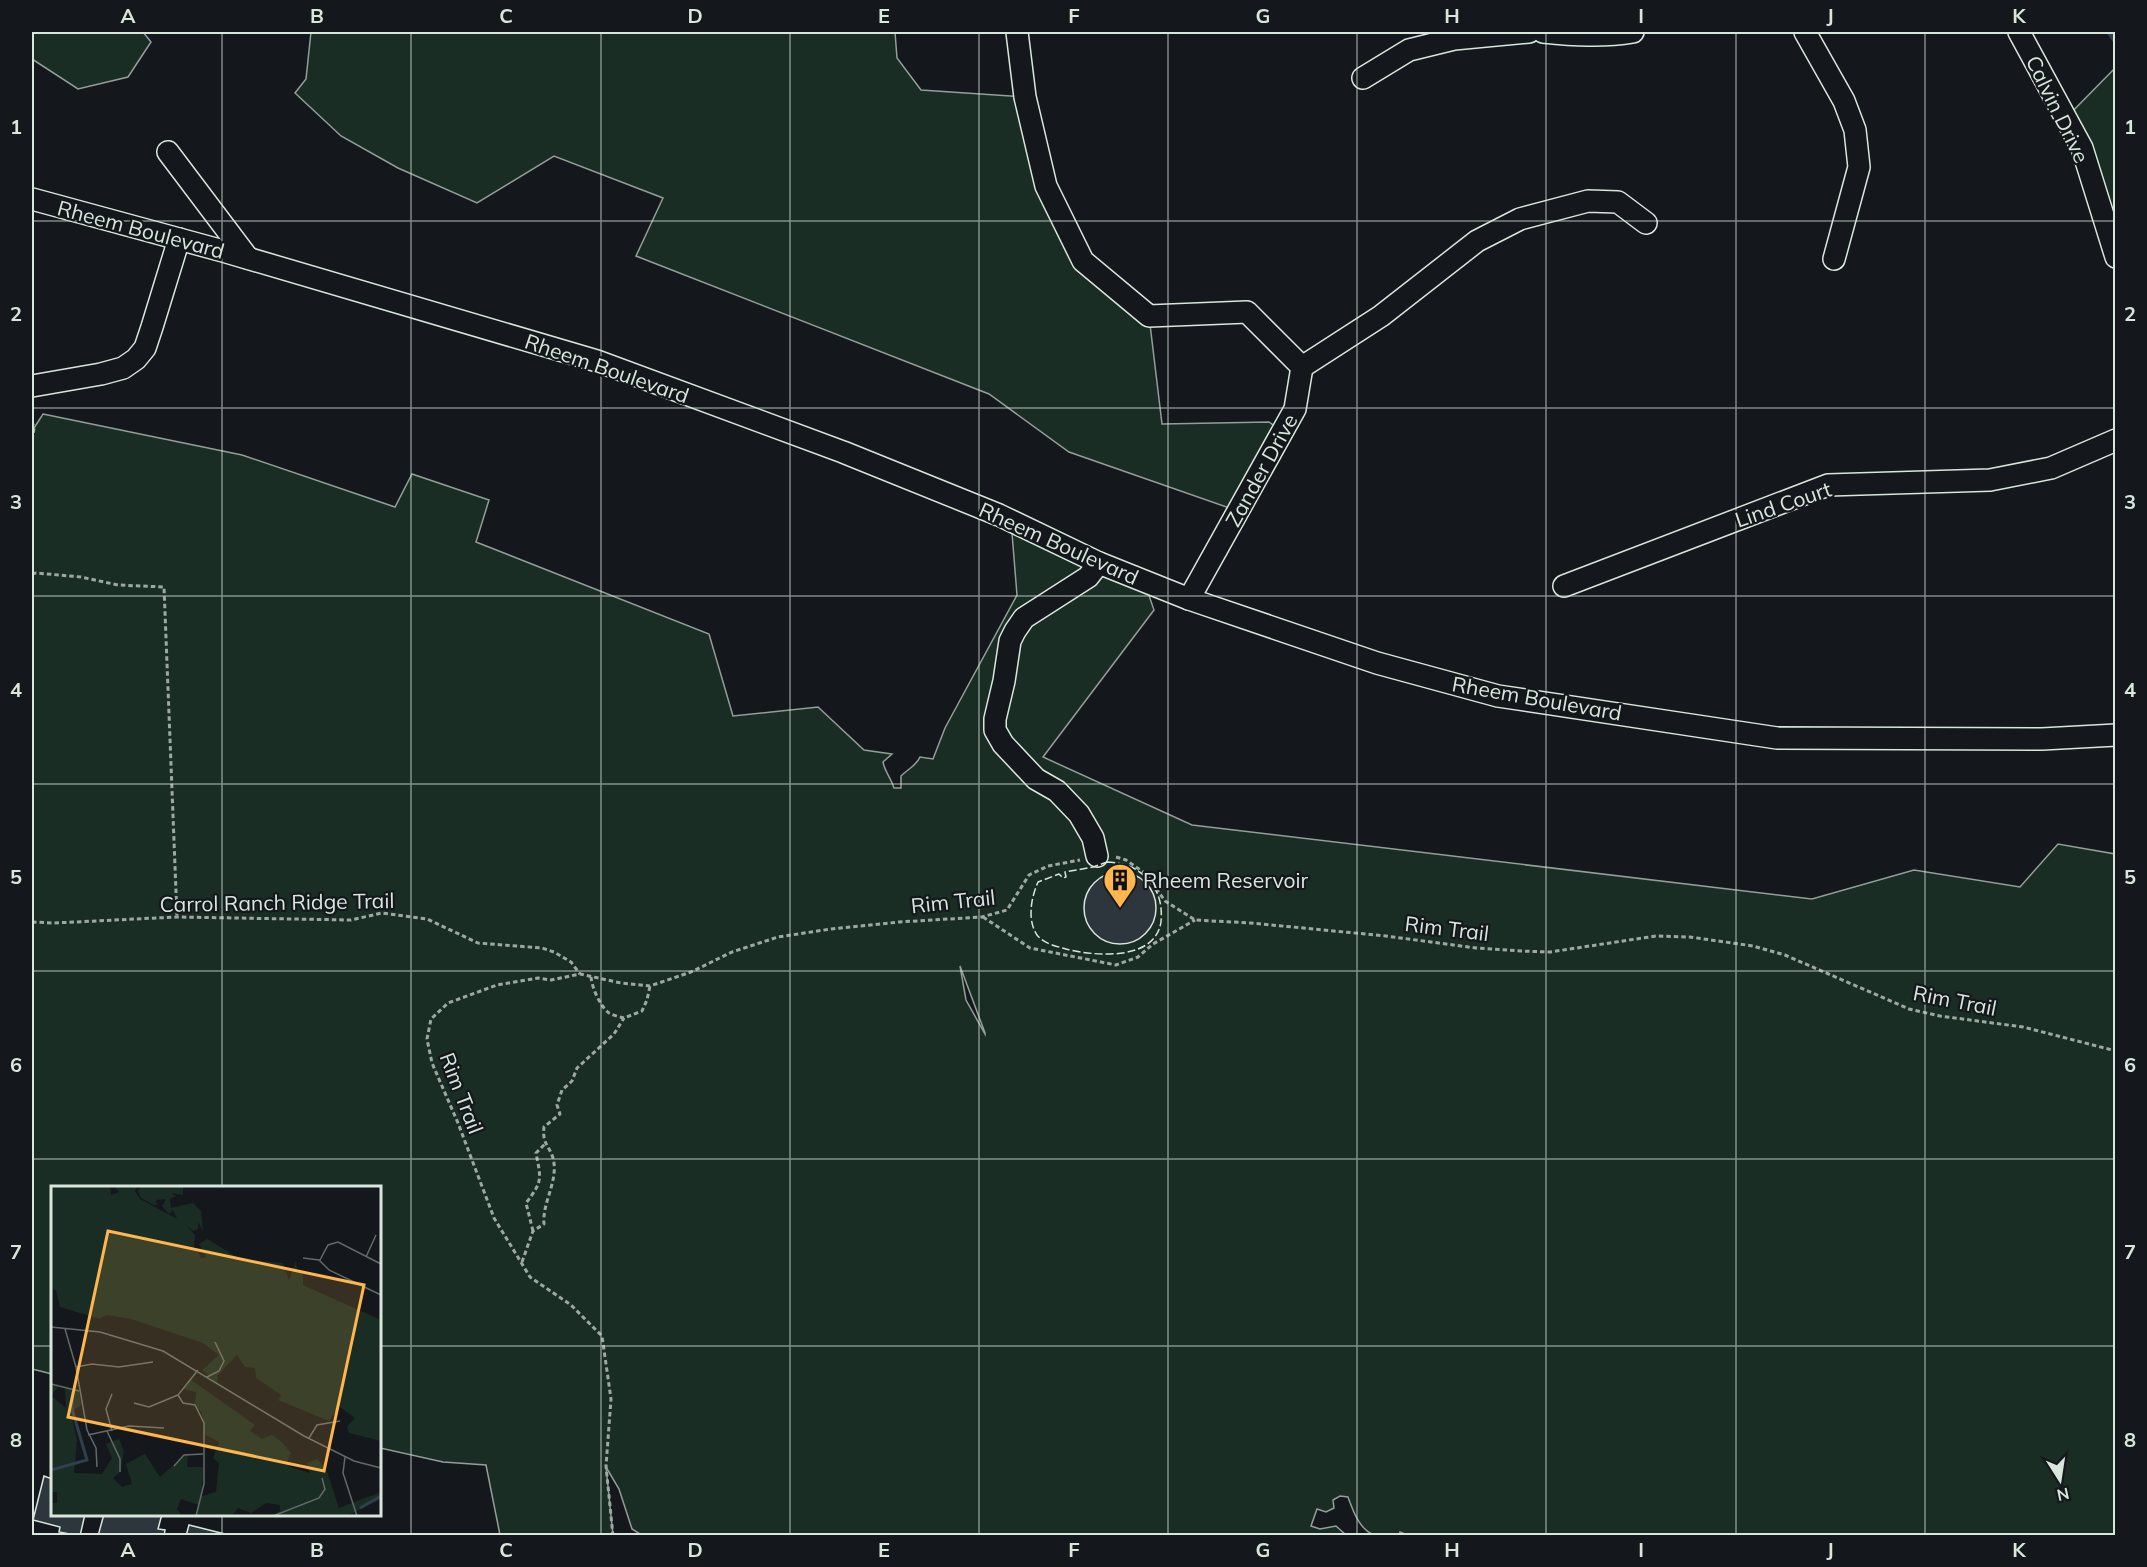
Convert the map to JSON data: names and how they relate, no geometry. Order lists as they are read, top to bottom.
{
  "streets": {
    "street": [
      "Calvin Drive",
      "Rheem Boulevard",
      "Zander Drive",
      "Lind Court"
    ],
    "path": ["Rim Trail", "Carrol Ranch Ridge Trail"]
  },
  "crossings": [
    ["Rheem Boulevard", "Zander Drive"],
    ["Rim Trail", "Carrol Ranch Ridge Trail"]
  ],
  "places": {
    "building": ["Rheem Reservoir"]
  },
  "north": "bottom",
  "grid": {
    "columns": [
      "A",
      "B",
      "C",
      "D",
      "E",
      "F",
      "G",
      "H",
      "I",
      "J",
      "K"
    ],
    "rows": [
      "1",
      "2",
      "3",
      "4",
      "5",
      "6",
      "7",
      "8"
    ]
  }
}
